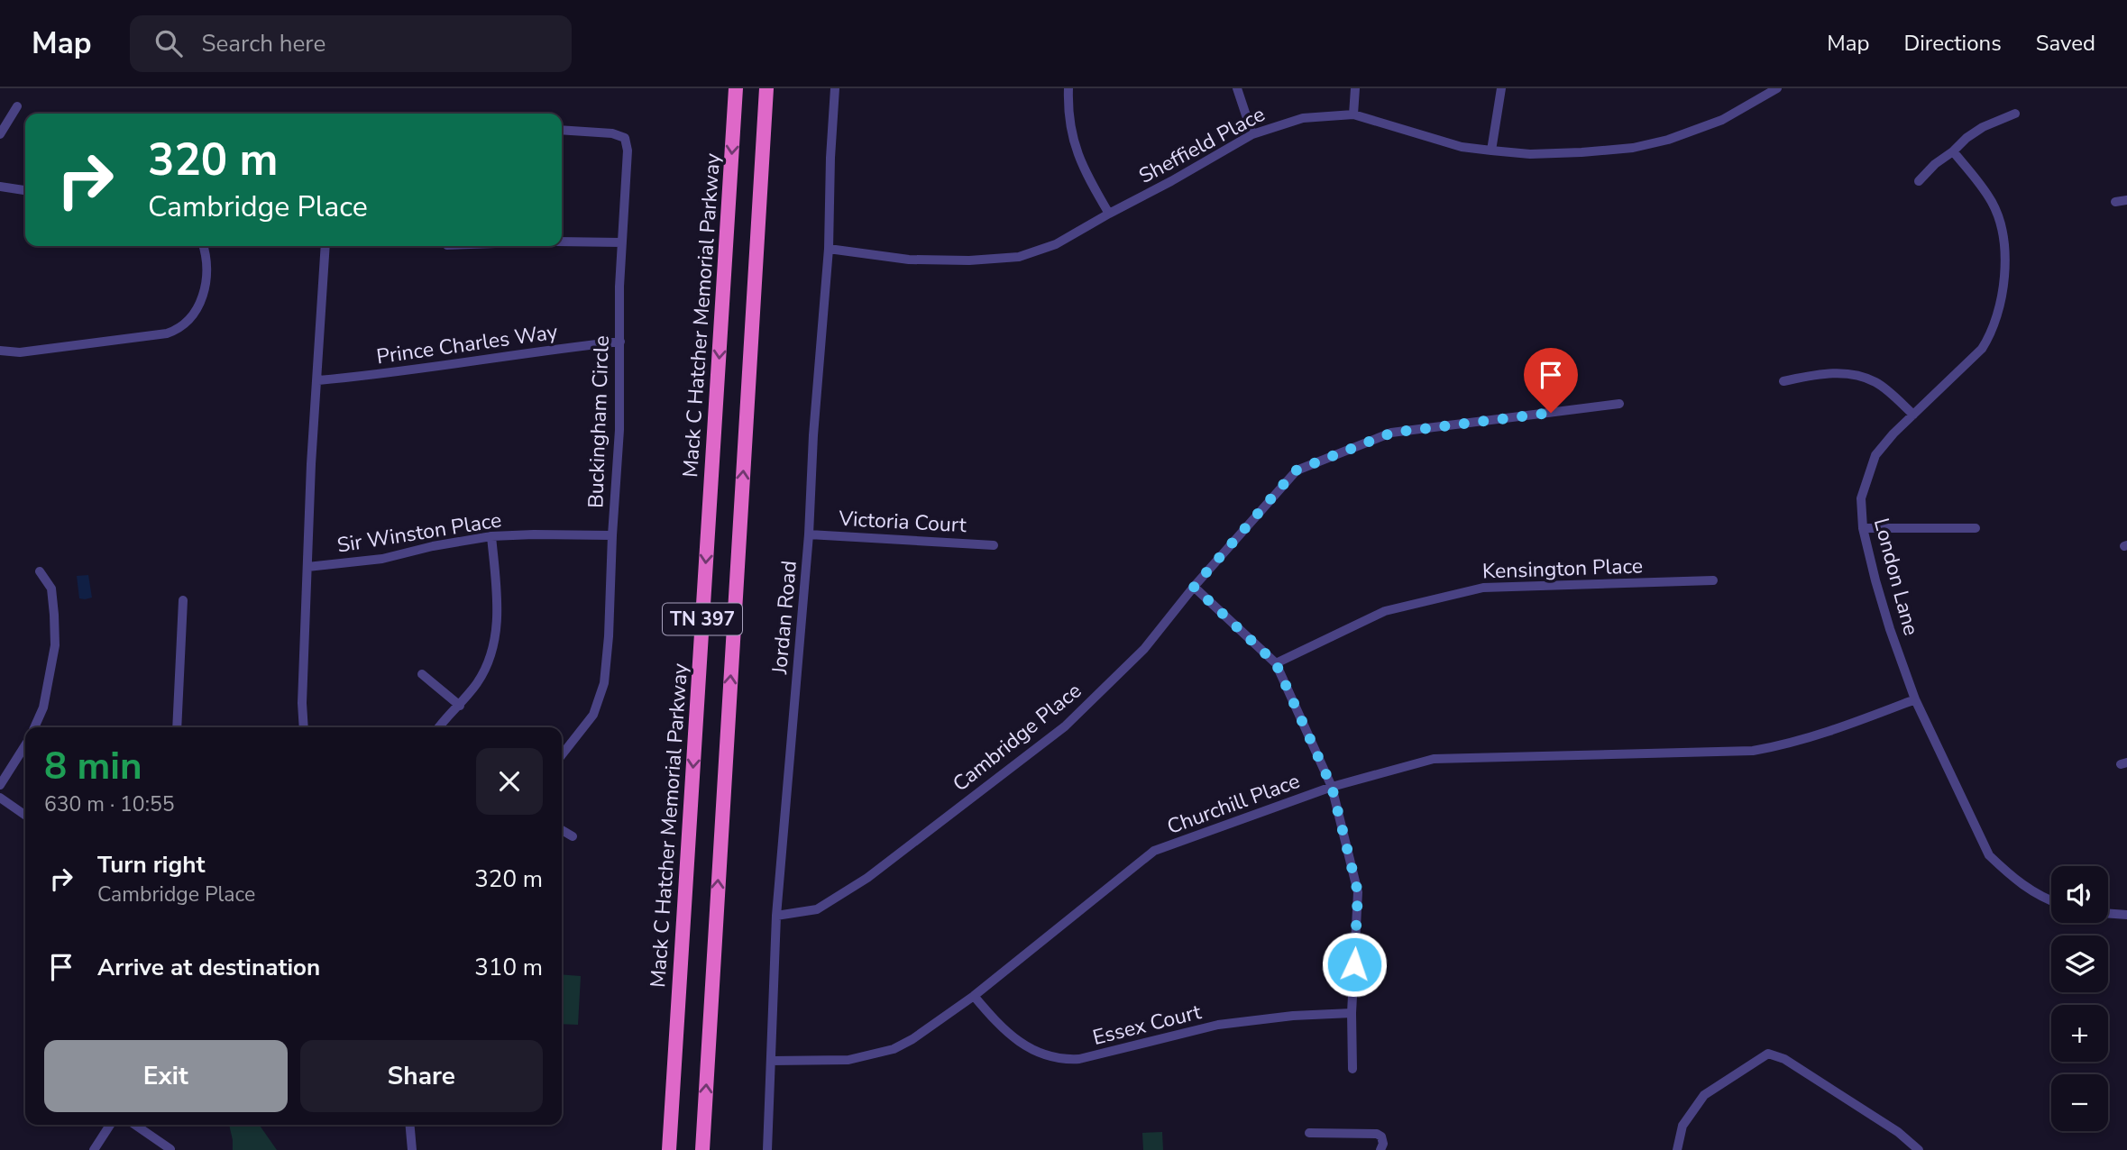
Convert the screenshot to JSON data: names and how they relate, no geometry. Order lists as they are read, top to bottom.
{
  "streets": {
    "highway": ["Mack C Hatcher Memorial Parkway", "TN 397"],
    "street": [
      "Sheffield Place",
      "Prince Charles Way",
      "Buckingham Circle",
      "Victoria Court",
      "Sir Winston Place",
      "Kensington Place",
      "London Lane",
      "Jordan Road",
      "Cambridge Place",
      "Churchill Place",
      "Essex Court"
    ]
  },
  "crossings": [
    ["Sheffield Place", "Jordan Road"],
    ["Prince Charles Way", "Buckingham Circle"],
    ["Buckingham Circle", "Sir Winston Place"],
    ["Victoria Court", "Jordan Road"],
    ["London Lane", "Churchill Place"],
    ["Jordan Road", "Cambridge Place"],
    ["Jordan Road", "Churchill Place"],
    ["Churchill Place", "Essex Court"]
  ],
  "page": {
    "header": "Map",
    "search": "Search here",
    "nav": ["Map", "Directions", "Saved"],
    "turn": ["320 m", "Cambridge Place"],
    "heading": ["8 min", "630 m · 10:55"],
    "list": [
      {
        "name": "Turn right",
        "note": "Cambridge Place",
        "value": "320 m"
      },
      {
        "name": "Arrive at destination",
        "value": "310 m"
      }
    ],
    "map_buttons": ["+", "−"],
    "buttons": ["Exit", "Share"]
  }
}
